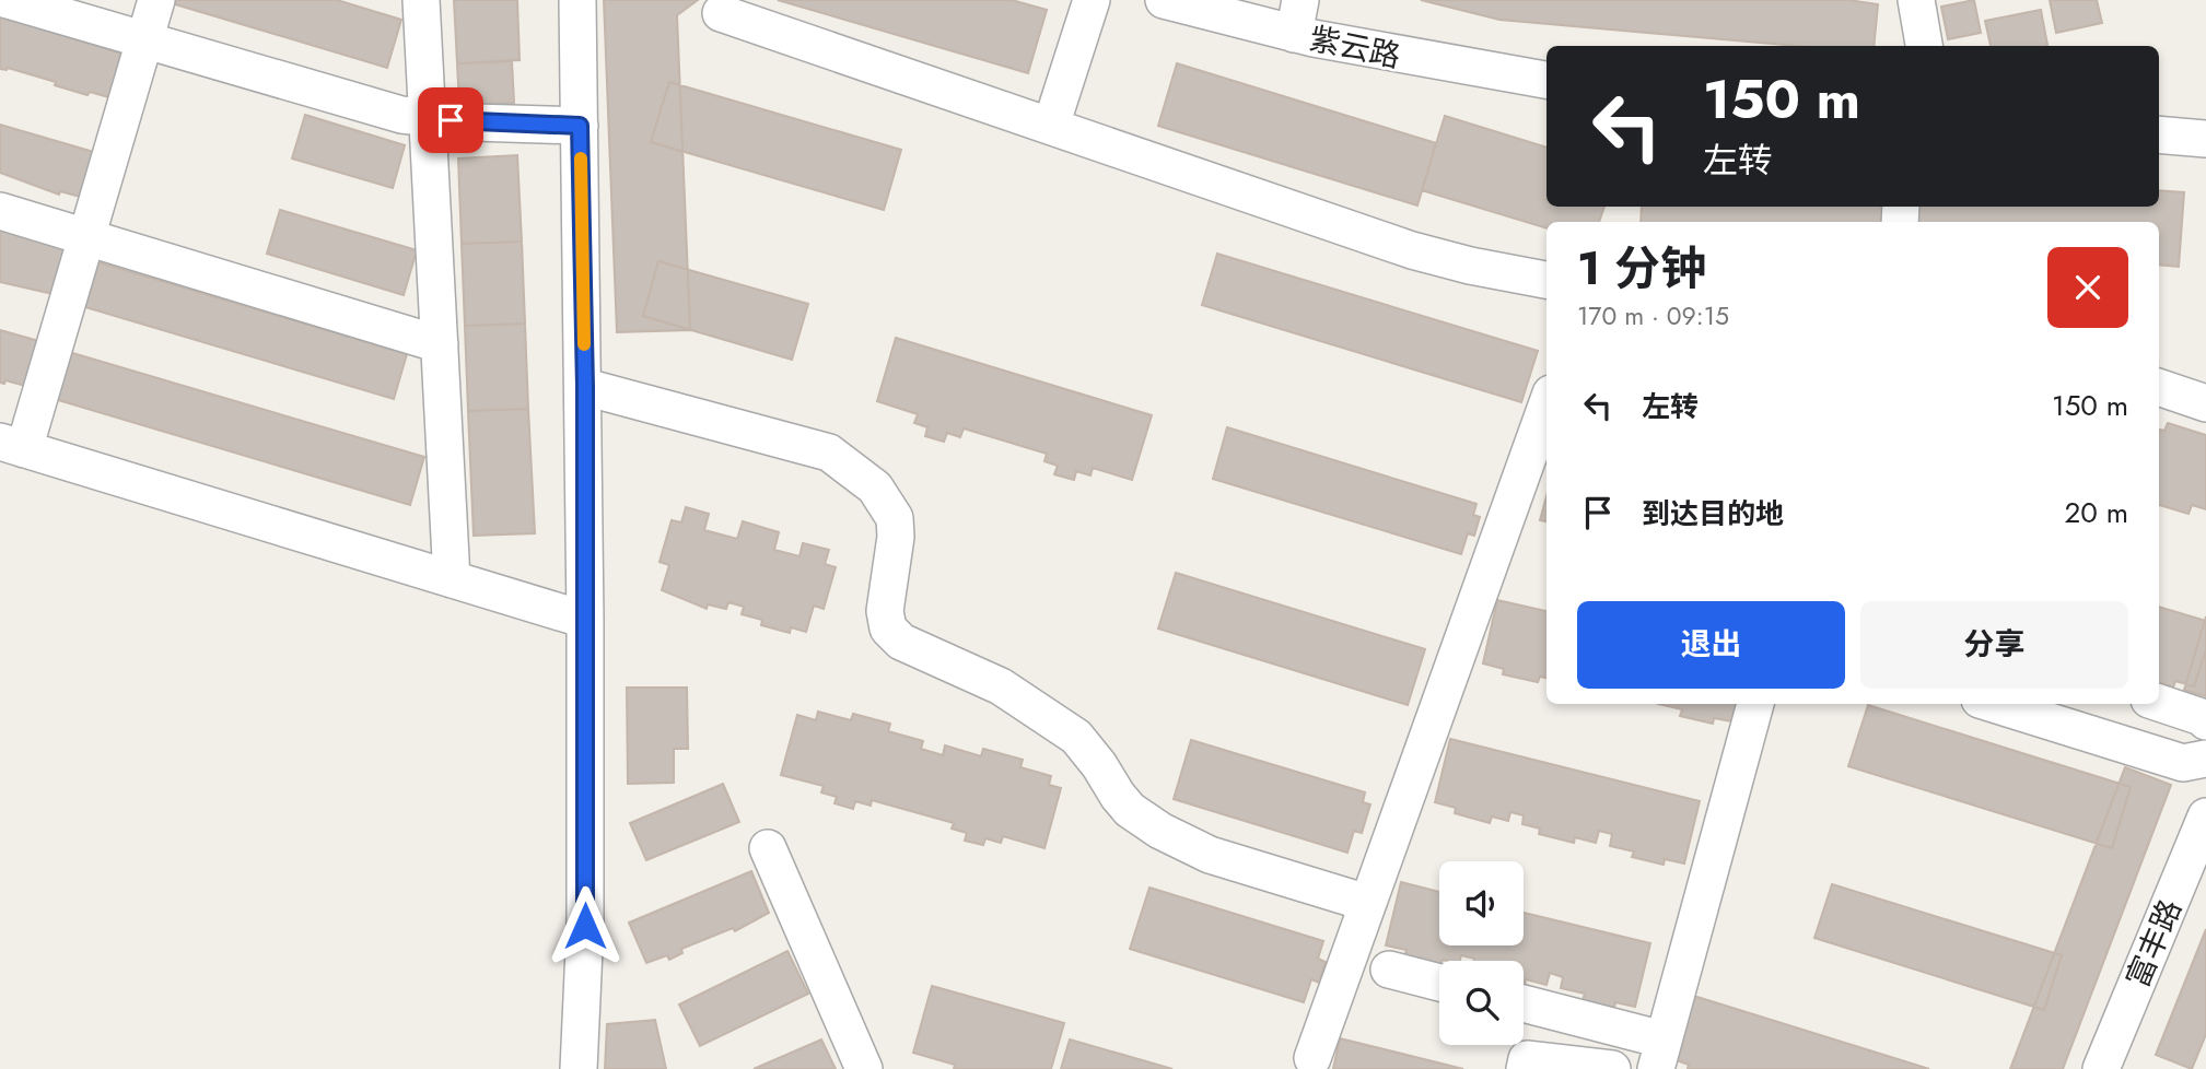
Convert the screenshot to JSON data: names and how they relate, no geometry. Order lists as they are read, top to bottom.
{
  "streets": {
    "street": ["紫云路", "富丰路"]
  },
  "page": {
    "turn": ["150 m", "左转"],
    "heading": ["1 分钟", "170 m · 09:15"],
    "list": [
      {
        "name": "左转",
        "value": "150 m"
      },
      {
        "name": "到达目的地",
        "value": "20 m"
      }
    ],
    "buttons": ["退出", "分享"]
  }
}
